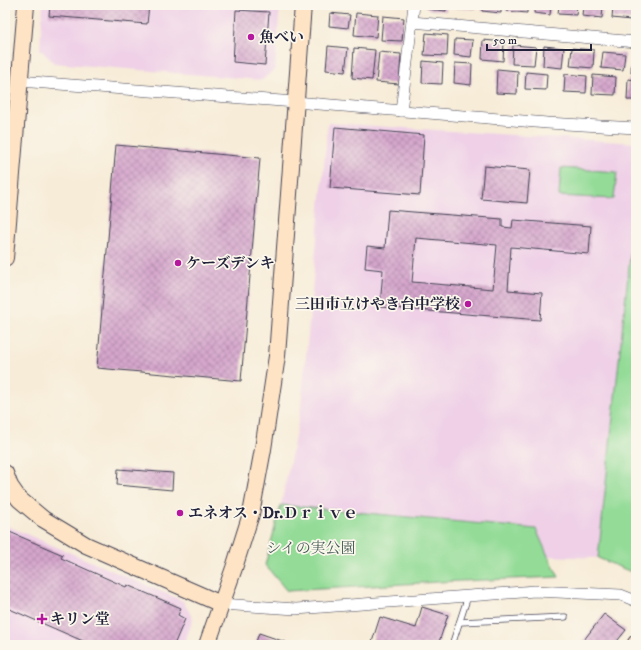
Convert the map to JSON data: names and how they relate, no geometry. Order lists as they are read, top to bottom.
{
  "parks": ["シイの実公園"],
  "places": {
    "other": [
      "魚べい",
      "ケーズデンキ",
      "三田市立けやき台中学校",
      "エネオス・Dr.Ｄｒｉｖｅ"
    ],
    "health": ["キリン堂"]
  },
  "scale_bar": "50 m"
}
